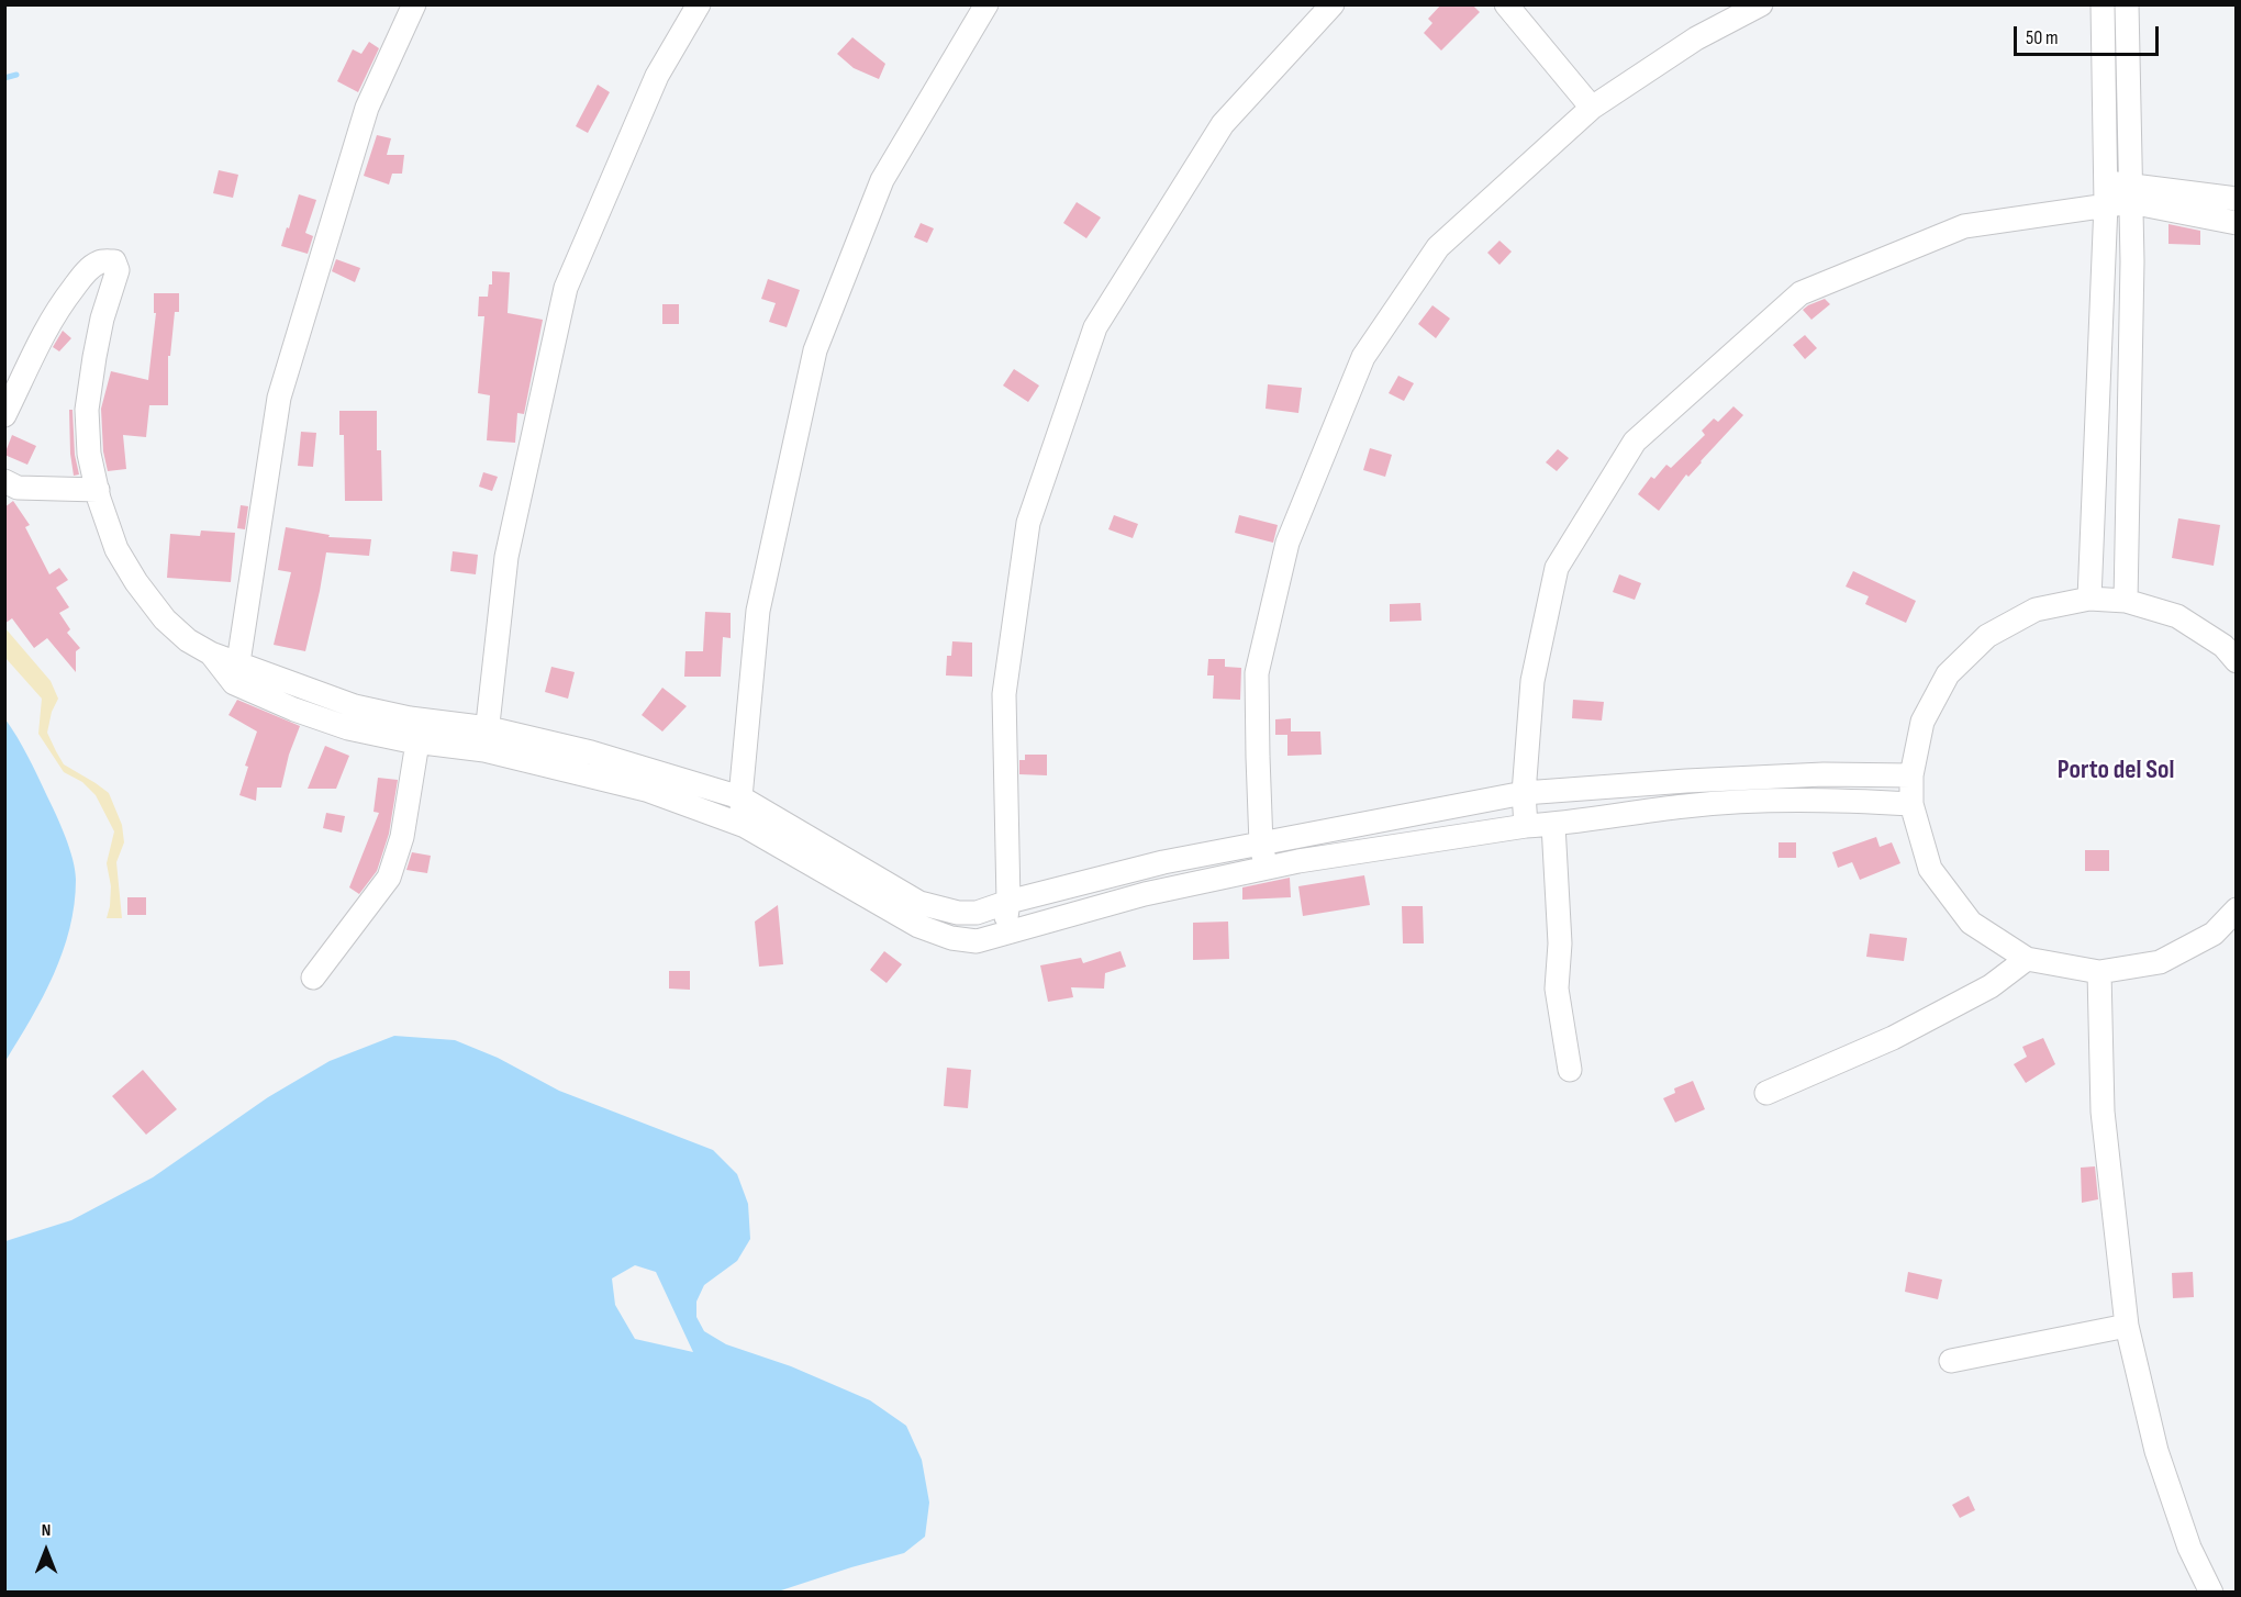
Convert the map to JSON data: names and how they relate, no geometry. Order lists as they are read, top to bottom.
{
  "districts": ["Porto del Sol"],
  "scale_bar": "50 m",
  "north": "top"
}
